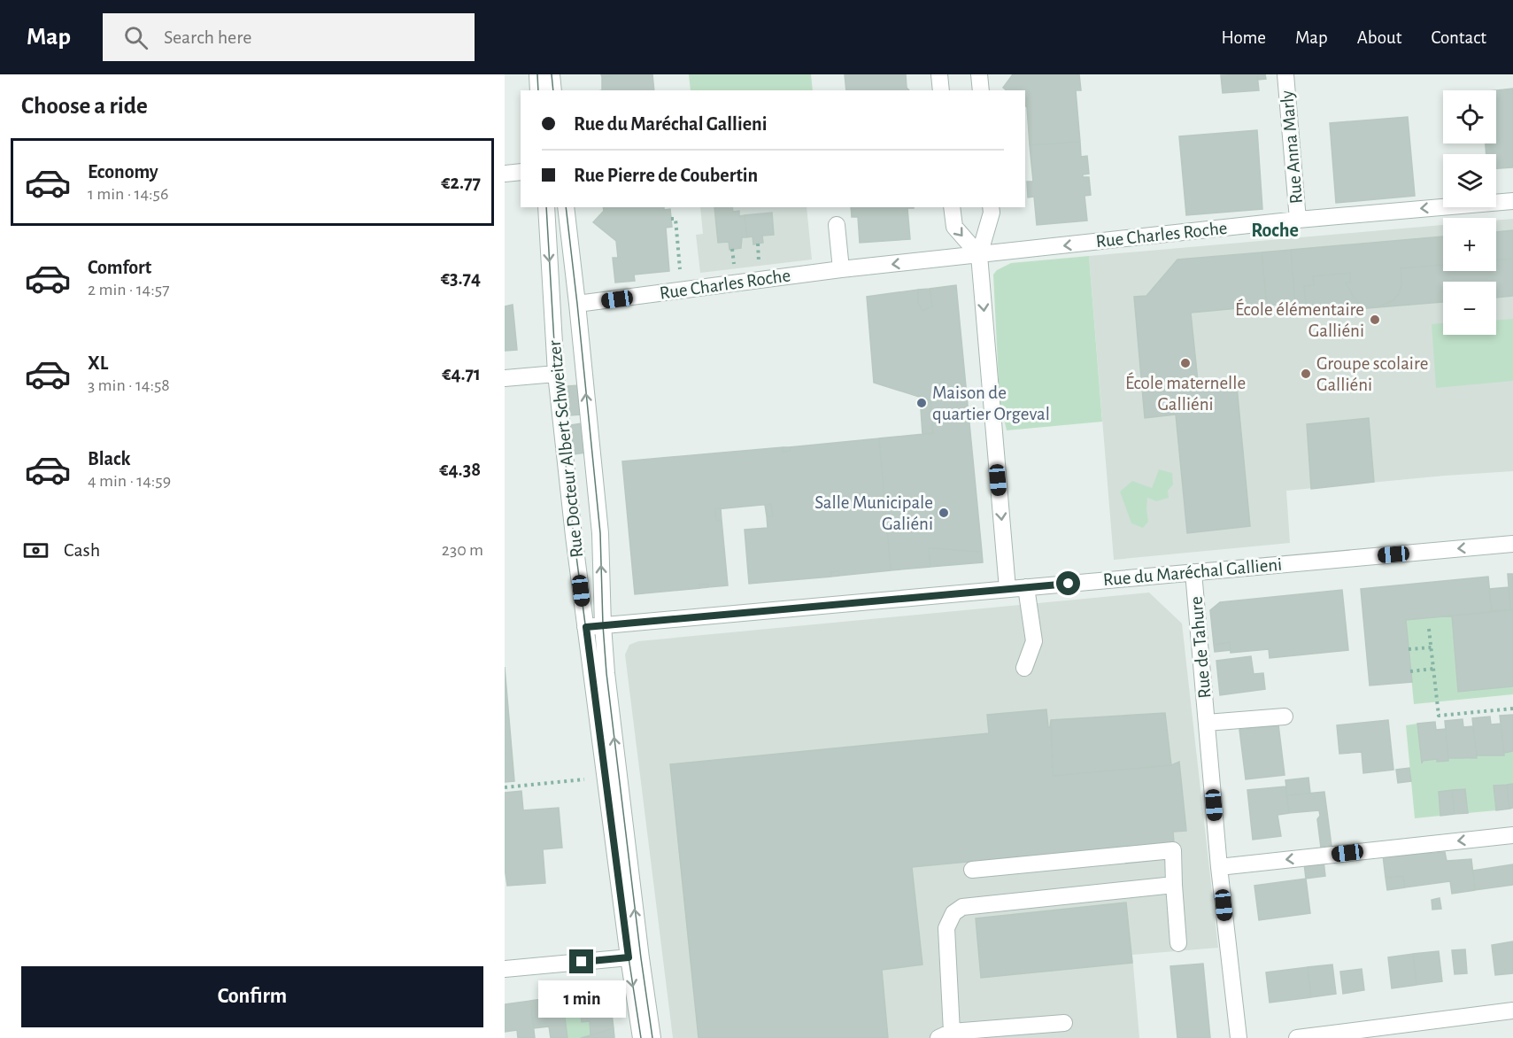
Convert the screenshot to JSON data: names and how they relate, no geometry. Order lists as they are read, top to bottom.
{
  "streets": {
    "street": [
      "Rue Anna Marly",
      "Rue Charles Roche",
      "Rue Docteur Albert Schweitzer",
      "Rue du Maréchal Gallieni",
      "Rue de Tahure"
    ]
  },
  "crossings": [
    ["Rue Anna Marly", "Rue Charles Roche"],
    ["Rue Charles Roche", "Rue Docteur Albert Schweitzer"],
    ["Rue Docteur Albert Schweitzer", "Rue du Maréchal Gallieni"],
    ["Rue du Maréchal Gallieni", "Rue de Tahure"]
  ],
  "one_way": ["Rue Charles Roche"],
  "districts": ["Roche"],
  "places": [
    "École élémentaire Galliéni",
    "École maternelle Galliéni",
    "Groupe scolaire Galliéni",
    "Maison de quartier Orgeval",
    "Salle Municipale Galiéni"
  ],
  "page": {
    "header": "Map",
    "search": "Search here",
    "nav": [
      "Home",
      "Map",
      "About",
      "Contact"
    ],
    "heading": "Choose a ride",
    "map_buttons": ["+", "−"],
    "banner": ["Rue du Maréchal Gallieni", "Rue Pierre de Coubertin"],
    "list": [
      {
        "name": "Economy",
        "note": "1 min · 14:56",
        "value": "€2.77"
      },
      {
        "name": "Comfort",
        "note": "2 min · 14:57",
        "value": "€3.74"
      },
      {
        "name": "XL",
        "note": "3 min · 14:58",
        "value": "€4.71"
      },
      {
        "name": "Black",
        "note": "4 min · 14:59",
        "value": "€4.38"
      }
    ],
    "pay": ["Cash", "230 m"],
    "buttons": "Confirm",
    "bubble": "1 min"
  }
}
